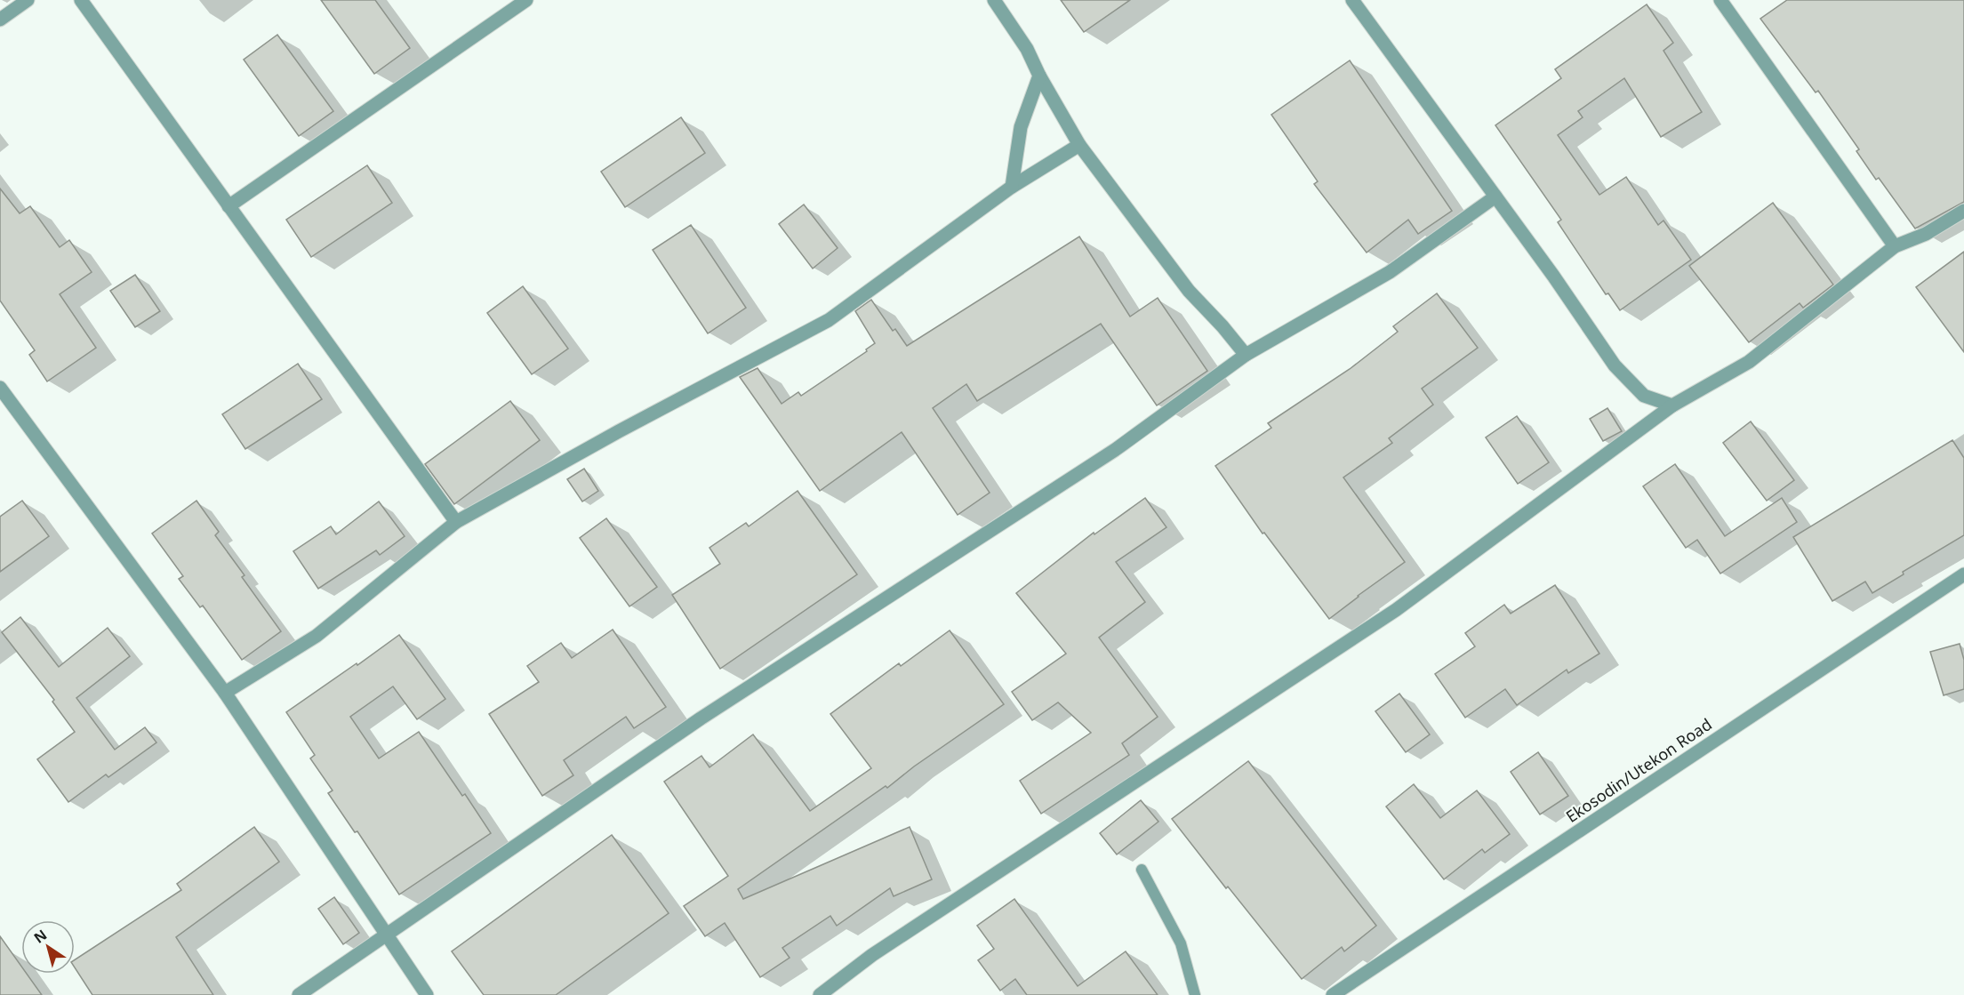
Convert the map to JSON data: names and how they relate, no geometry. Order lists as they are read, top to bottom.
{
  "streets": {
    "street": ["Ekosodin/Utekon Road"]
  },
  "north": "top left"
}
